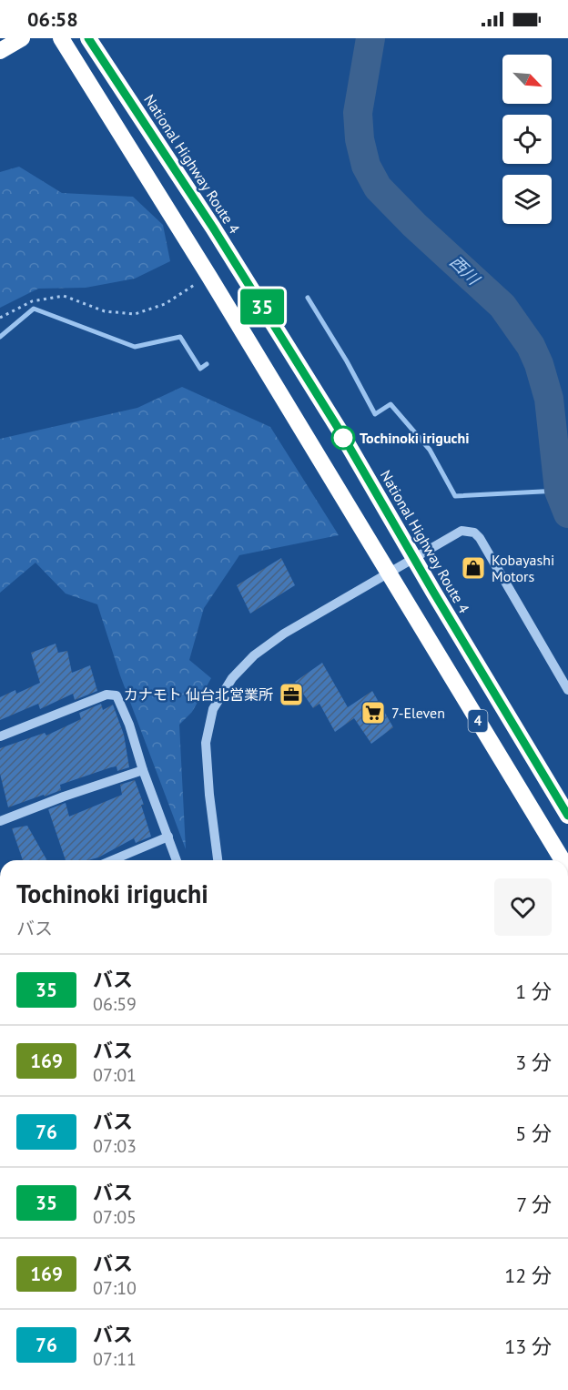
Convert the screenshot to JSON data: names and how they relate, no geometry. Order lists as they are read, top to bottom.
{
  "streets": {
    "highway": ["National Highway Route 4", "4"]
  },
  "water": ["西川"],
  "places": {
    "other": ["Tochinoki iriguchi"],
    "shop": ["Kobayashi Motors"],
    "office": ["カナモト 仙台北営業所"],
    "supermarket": ["7-Eleven"]
  },
  "lines": ["bus line 35"],
  "north": "bottom right",
  "page": {
    "status": "06:58",
    "on_map": "35",
    "heading": ["Tochinoki iriguchi", "バス"],
    "list": [
      {
        "mark": "35",
        "name": "バス",
        "note": "06:59",
        "value": "1 分"
      },
      {
        "mark": "169",
        "name": "バス",
        "note": "07:01",
        "value": "3 分"
      },
      {
        "mark": "76",
        "name": "バス",
        "note": "07:03",
        "value": "5 分"
      },
      {
        "mark": "35",
        "name": "バス",
        "note": "07:05",
        "value": "7 分"
      },
      {
        "mark": "169",
        "name": "バス",
        "note": "07:10",
        "value": "12 分"
      },
      {
        "mark": "76",
        "name": "バス",
        "note": "07:11",
        "value": "13 分"
      }
    ]
  }
}
